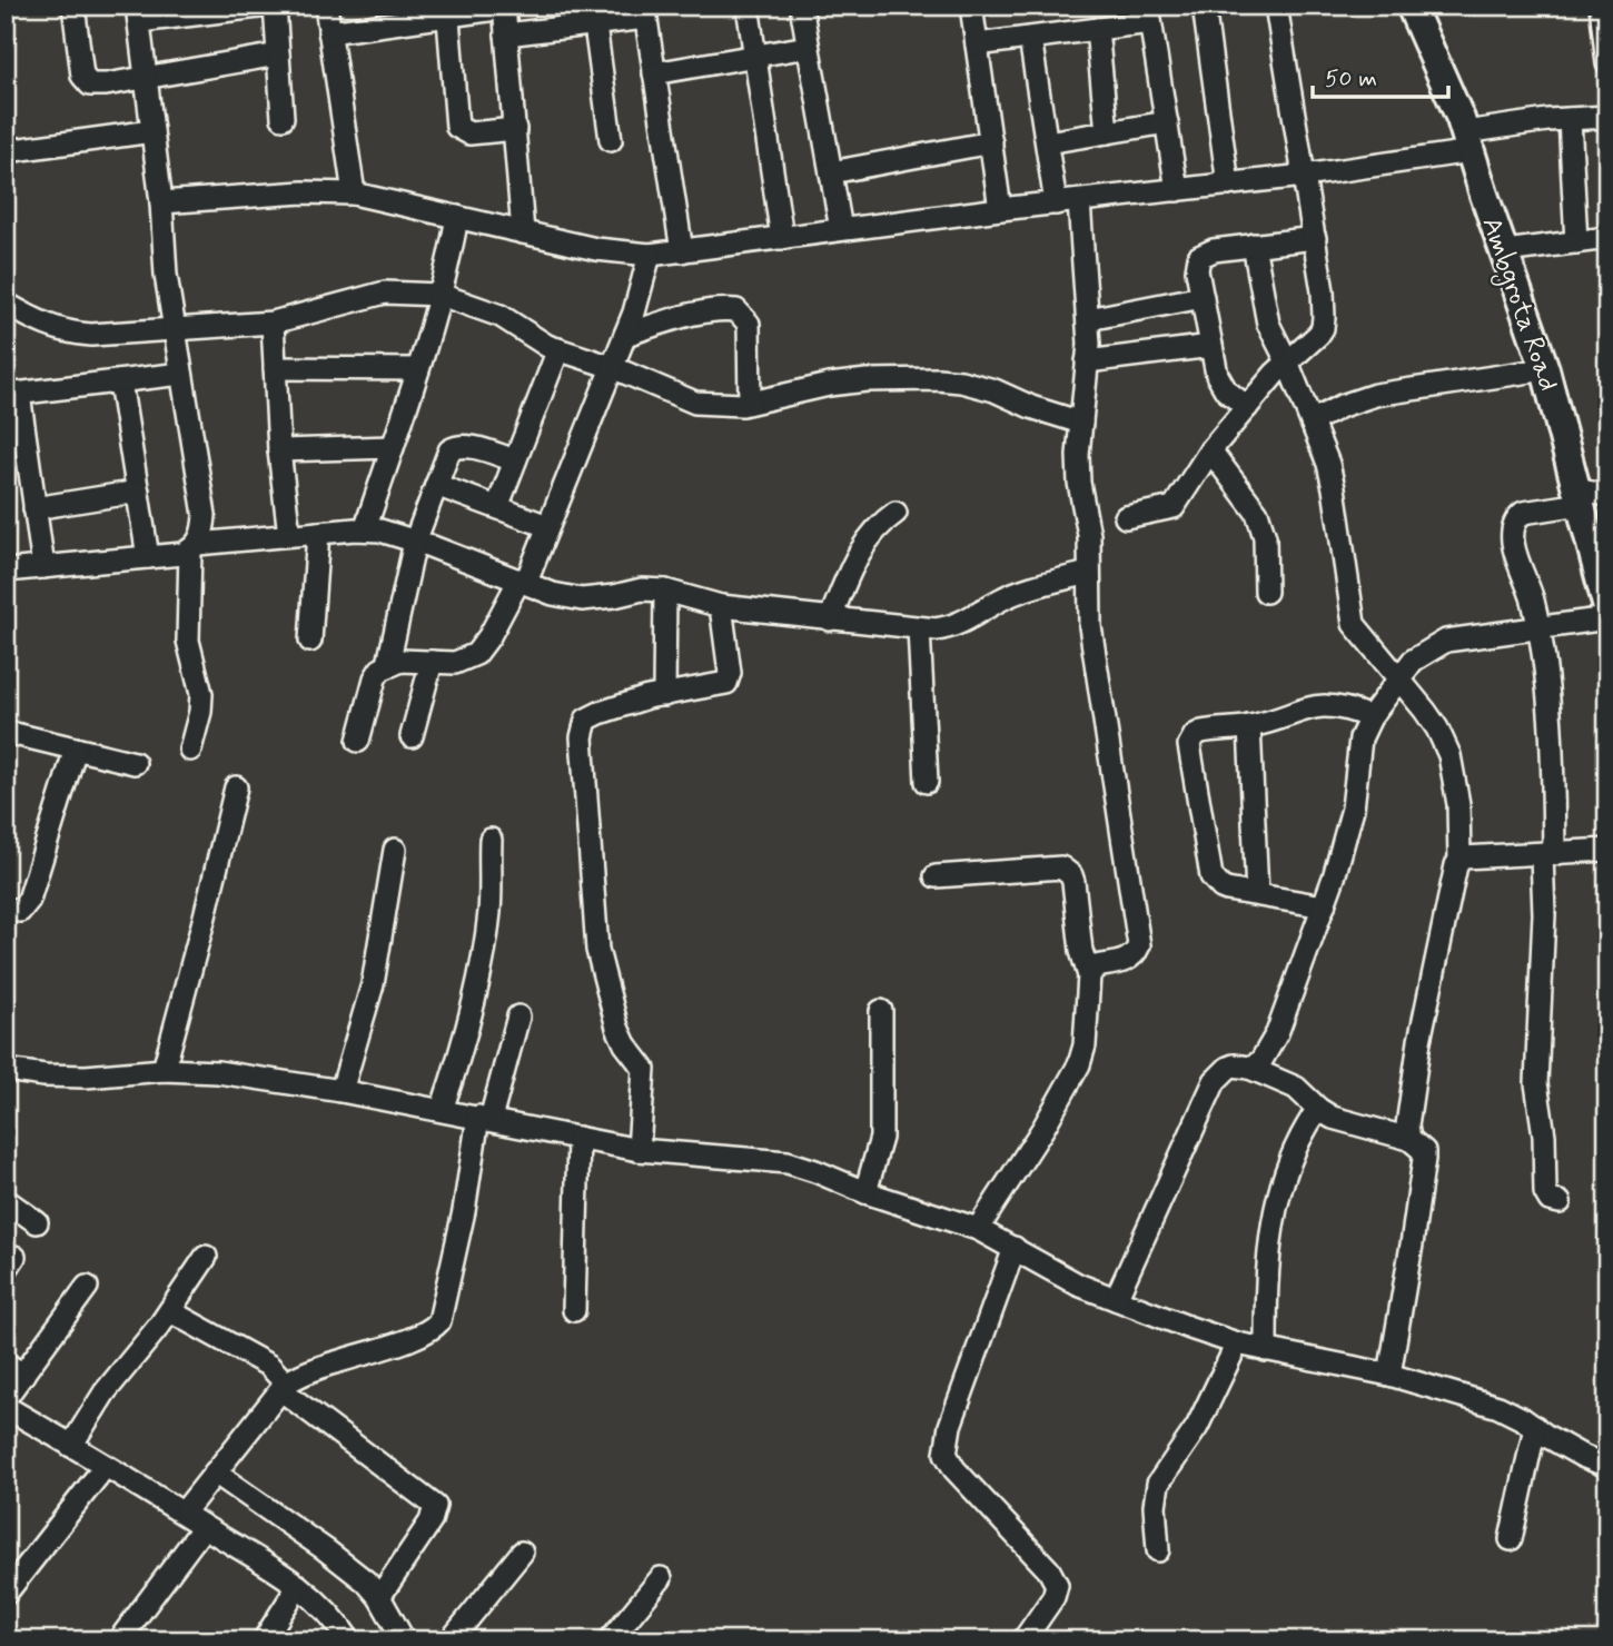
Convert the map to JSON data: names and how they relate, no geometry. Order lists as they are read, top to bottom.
{
  "streets": {
    "main road": ["Ambgrota Road"]
  },
  "scale_bar": "50 m"
}
